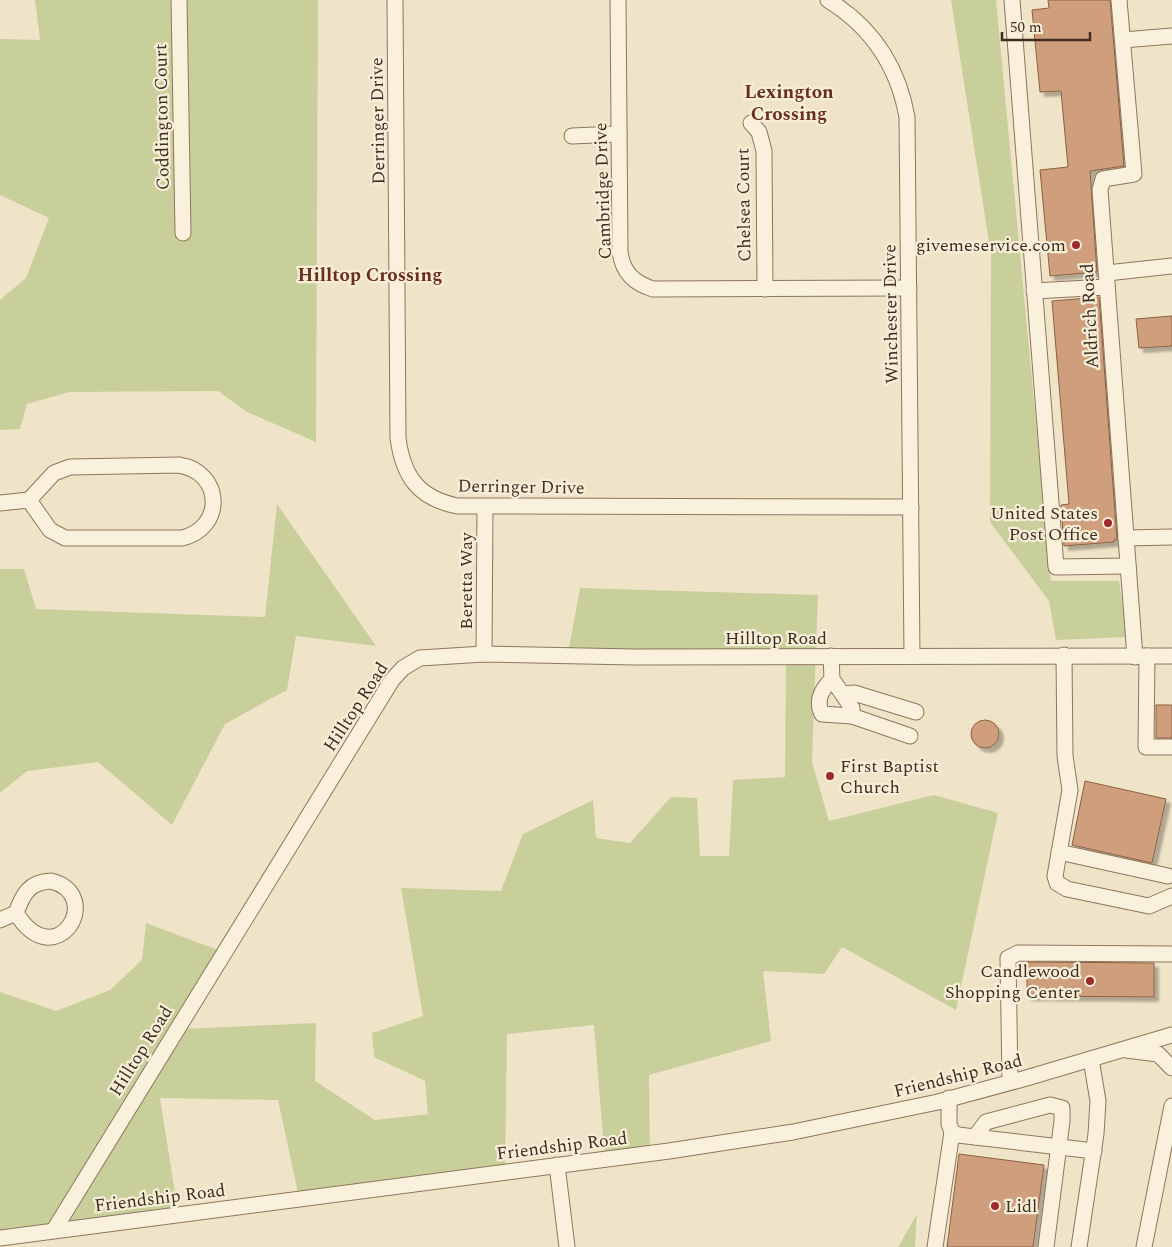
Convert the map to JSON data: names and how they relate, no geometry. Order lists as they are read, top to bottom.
{
  "streets": {
    "street": [
      "Coddington Court",
      "Derringer Drive",
      "Cambridge Drive",
      "Chelsea Court",
      "Winchester Drive",
      "Aldrich Road",
      "Beretta Way",
      "Hilltop Road",
      "Friendship Road"
    ]
  },
  "crossings": [
    ["Derringer Drive", "Winchester Drive"],
    ["Derringer Drive", "Beretta Way"],
    ["Cambridge Drive", "Chelsea Court"],
    ["Cambridge Drive", "Winchester Drive"],
    ["Winchester Drive", "Hilltop Road"],
    ["Aldrich Road", "Hilltop Road"],
    ["Beretta Way", "Hilltop Road"],
    ["Hilltop Road", "Friendship Road"]
  ],
  "districts": ["Lexington Crossing", "Hilltop Crossing"],
  "places": [
    "givemeservice.com",
    "United States Post Office",
    "First Baptist Church",
    "Candlewood Shopping Center",
    "Lidl"
  ],
  "scale_bar": "50 m"
}
